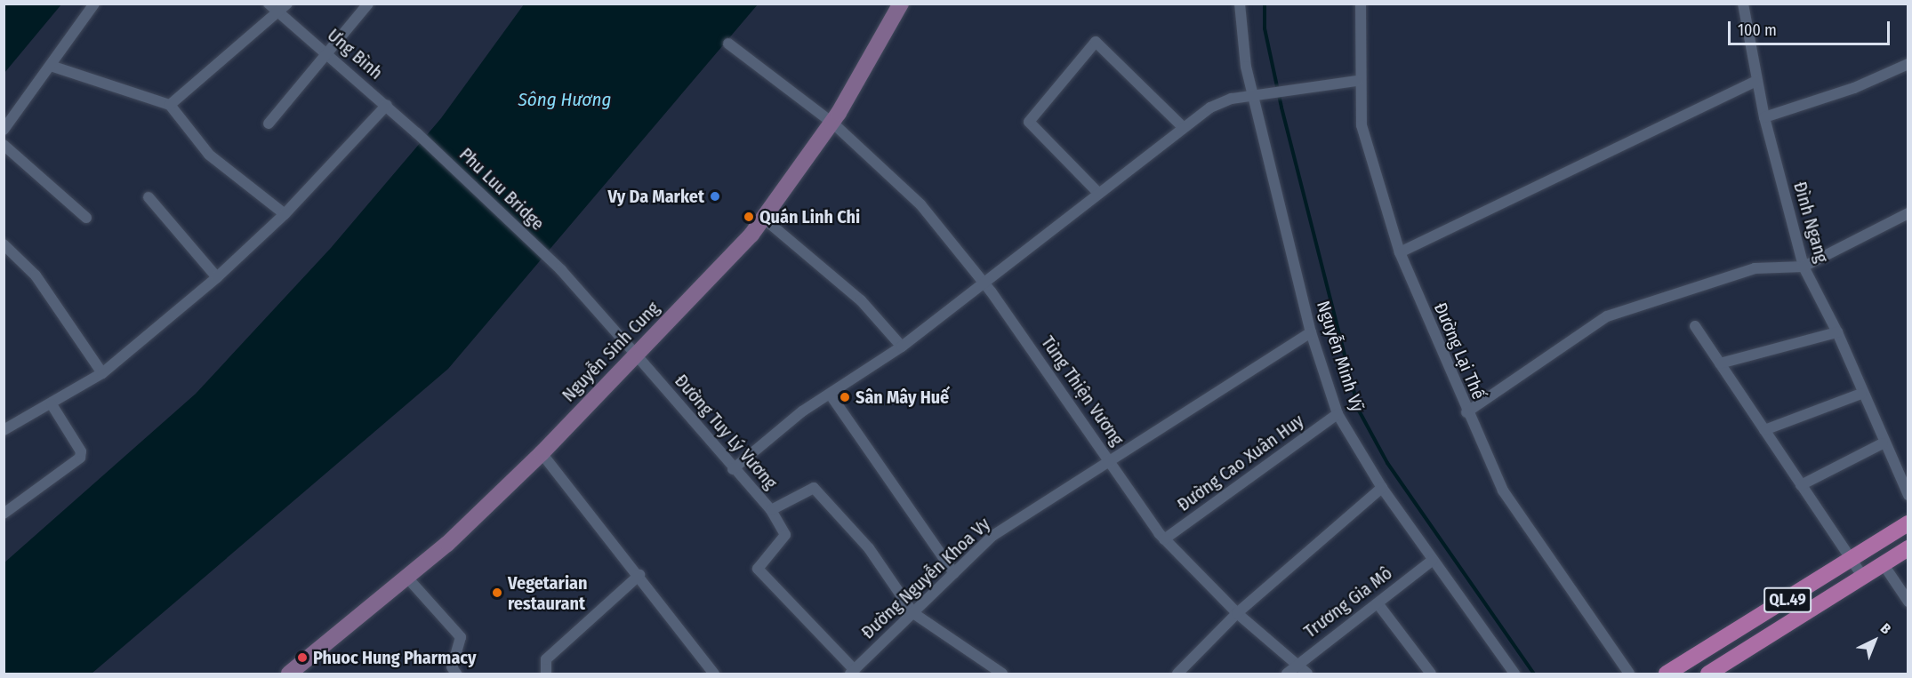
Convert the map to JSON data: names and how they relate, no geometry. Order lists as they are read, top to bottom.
{
  "streets": {
    "main road": ["Nguyễn Sinh Cung", "QL.49"],
    "street": [
      "Ưng Bình",
      "Phu Luu Bridge",
      "Đình Ngang",
      "Đường Lại Thế",
      "Nguyễn Minh Vỹ",
      "Tùng Thiện Vương",
      "Đường Tuy Lý Vương",
      "Đường Cao Xuân Huy",
      "Đường Nguyễn Khoa Vy",
      "Trương Gia Mô"
    ]
  },
  "crossings": [
    ["Ưng Bình", "Phu Luu Bridge"],
    ["Phu Luu Bridge", "Nguyễn Sinh Cung"],
    ["Phu Luu Bridge", "Đường Tuy Lý Vương"],
    ["Nguyễn Sinh Cung", "Tùng Thiện Vương"],
    ["Nguyễn Sinh Cung", "Đường Tuy Lý Vương"],
    ["Nguyễn Minh Vỹ", "Đường Cao Xuân Huy"],
    ["Nguyễn Minh Vỹ", "Đường Nguyễn Khoa Vy"],
    ["Nguyễn Minh Vỹ", "Trương Gia Mô"],
    ["Tùng Thiện Vương", "Đường Cao Xuân Huy"],
    ["Tùng Thiện Vương", "Đường Nguyễn Khoa Vy"],
    ["Tùng Thiện Vương", "Trương Gia Mô"],
    ["Đường Tuy Lý Vương", "Đường Nguyễn Khoa Vy"]
  ],
  "water": ["Sông Hương"],
  "places": [
    "Vy Da Market",
    "Quán Linh Chi",
    "Sân Mây Huế",
    "Vegetarian restaurant",
    "Phuoc Hung Pharmacy"
  ],
  "scale_bar": "100 m",
  "north": "top right"
}
